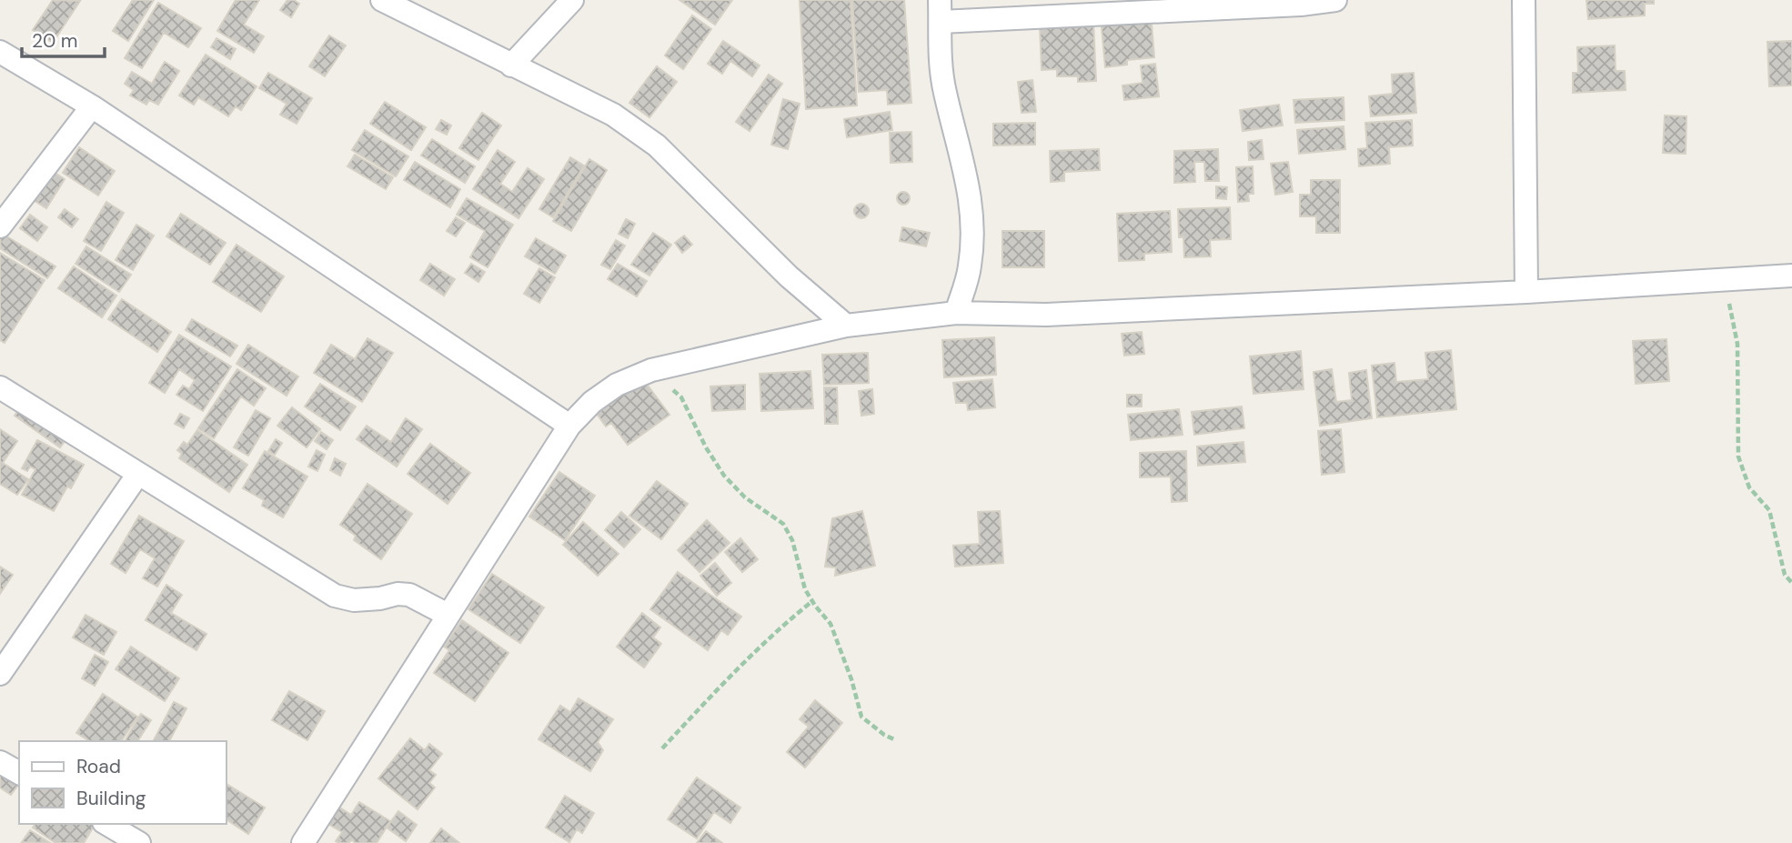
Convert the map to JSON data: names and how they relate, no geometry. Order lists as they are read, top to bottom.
{
  "legend": ["Road", "Building"],
  "scale_bar": "20 m"
}
